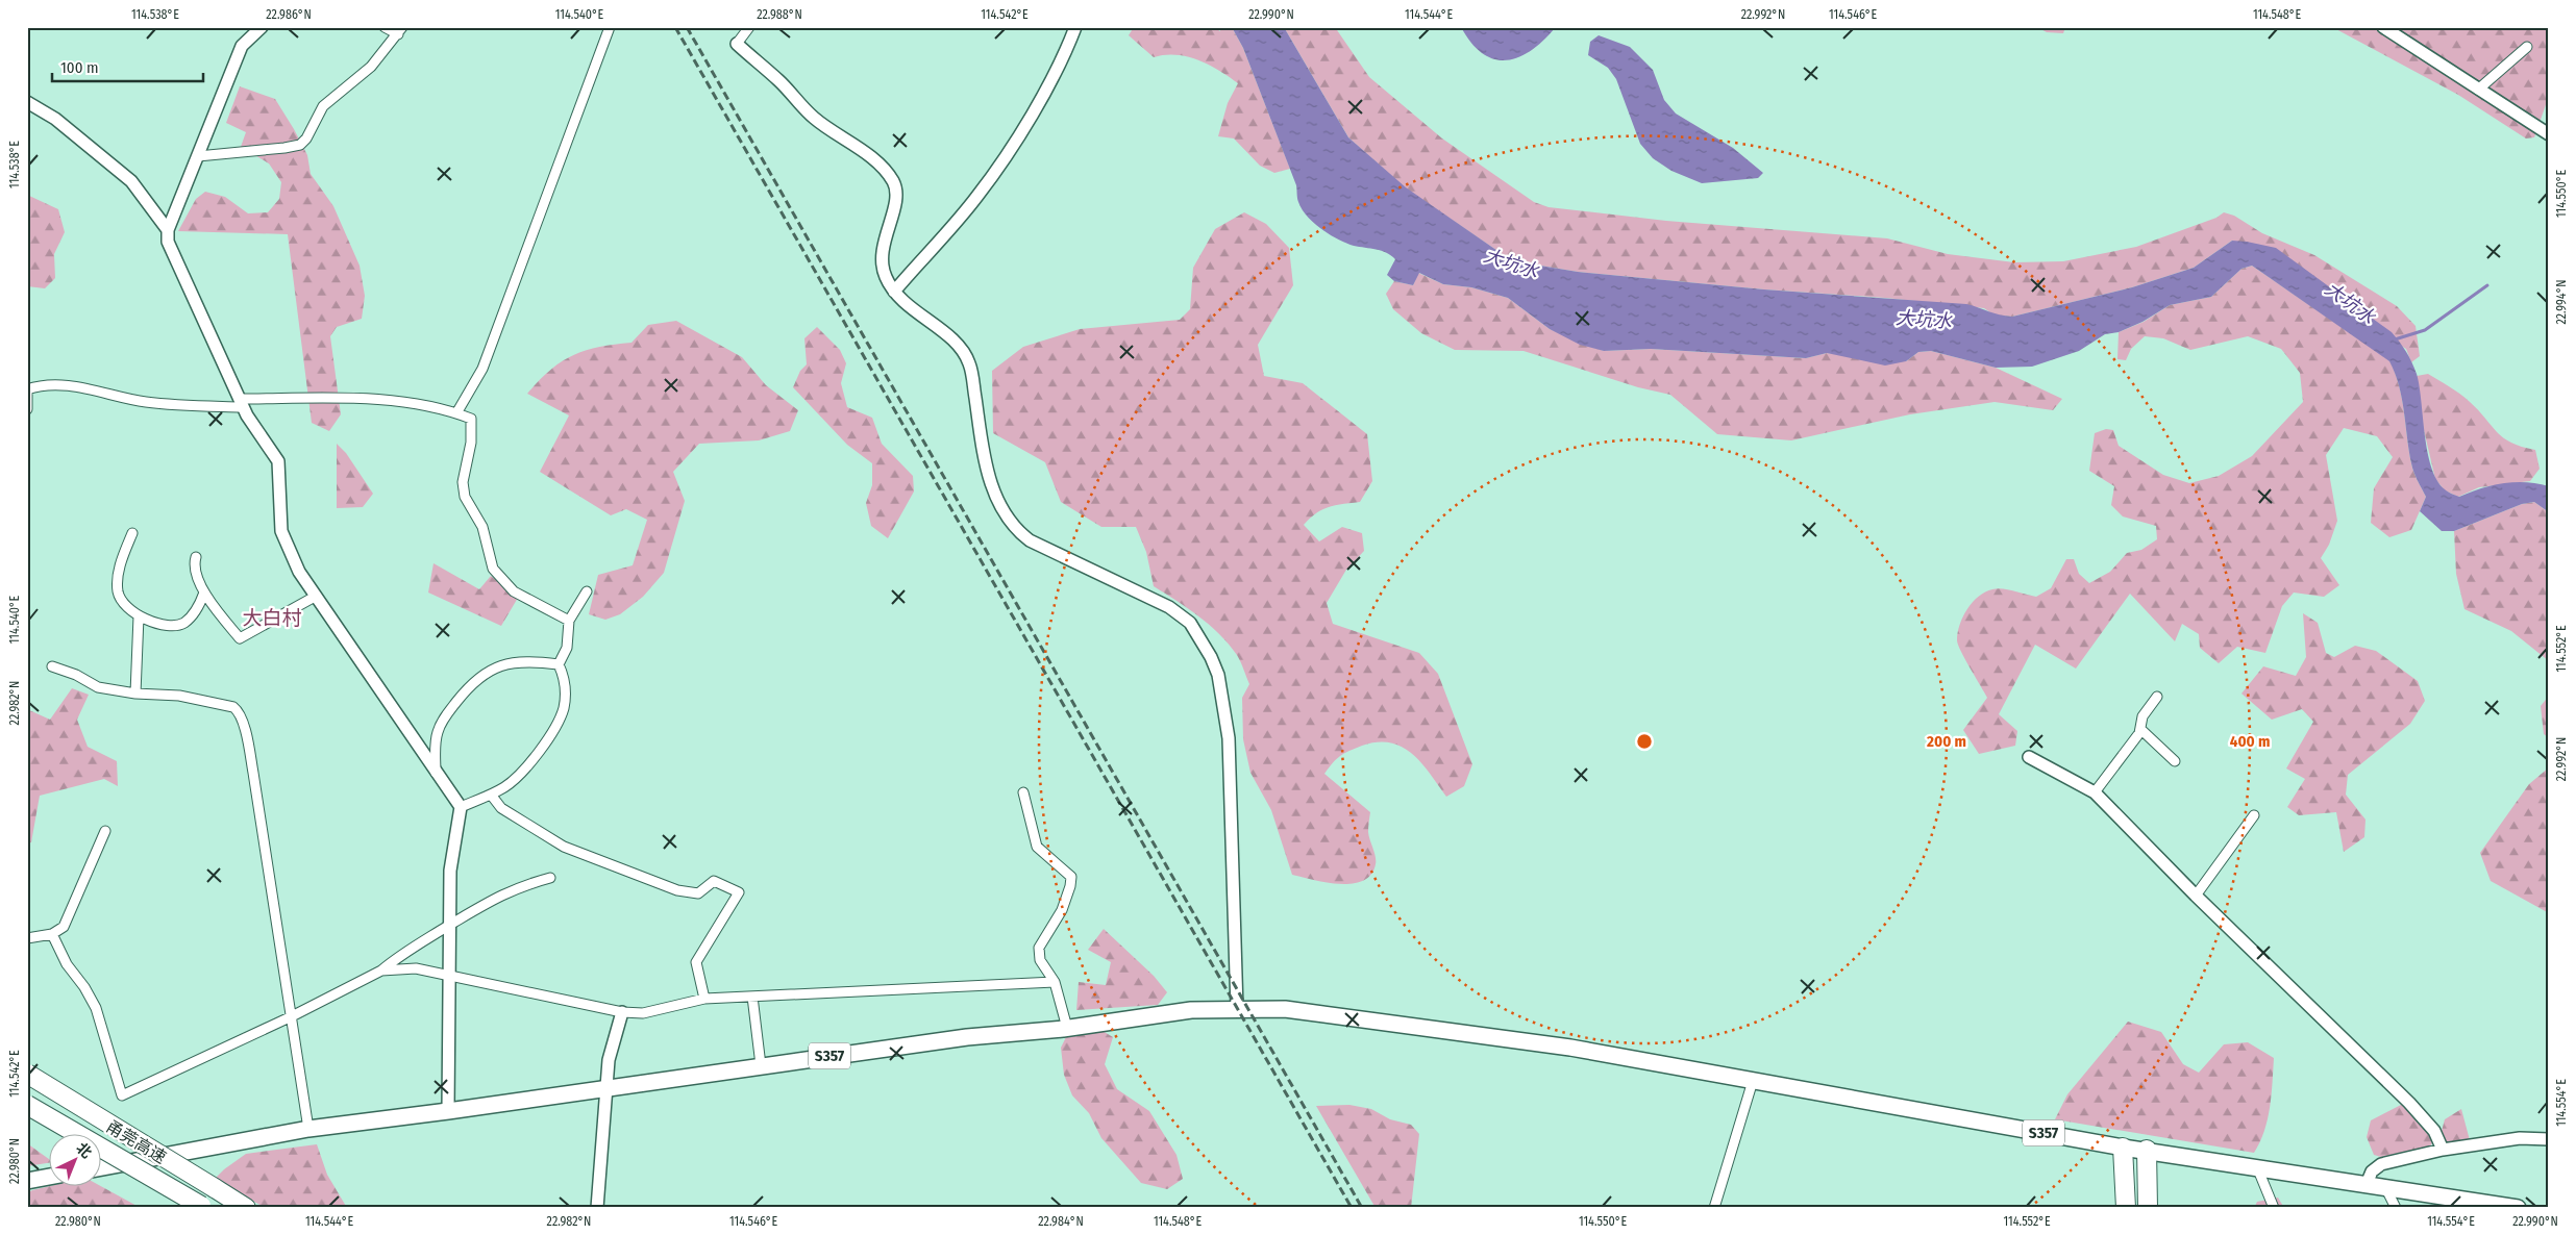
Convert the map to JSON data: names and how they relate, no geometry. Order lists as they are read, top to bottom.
{
  "streets": {
    "highway": ["甬莞高速"],
    "main road": ["S357"]
  },
  "districts": ["大白村"],
  "water": ["大坑水"],
  "scale_bar": "100 m",
  "north": "top right",
  "coordinates": [
    "114.538°E",
    "22.986°N",
    "114.540°E",
    "22.988°N",
    "114.542°E",
    "22.990°N",
    "114.544°E",
    "22.992°N",
    "114.546°E",
    "114.548°E",
    "114.550°E",
    "22.994°N",
    "114.552°E",
    "22.982°N",
    "114.554°E",
    "22.980°N",
    "22.984°N"
  ],
  "rings": ["200 m", "400 m"]
}
